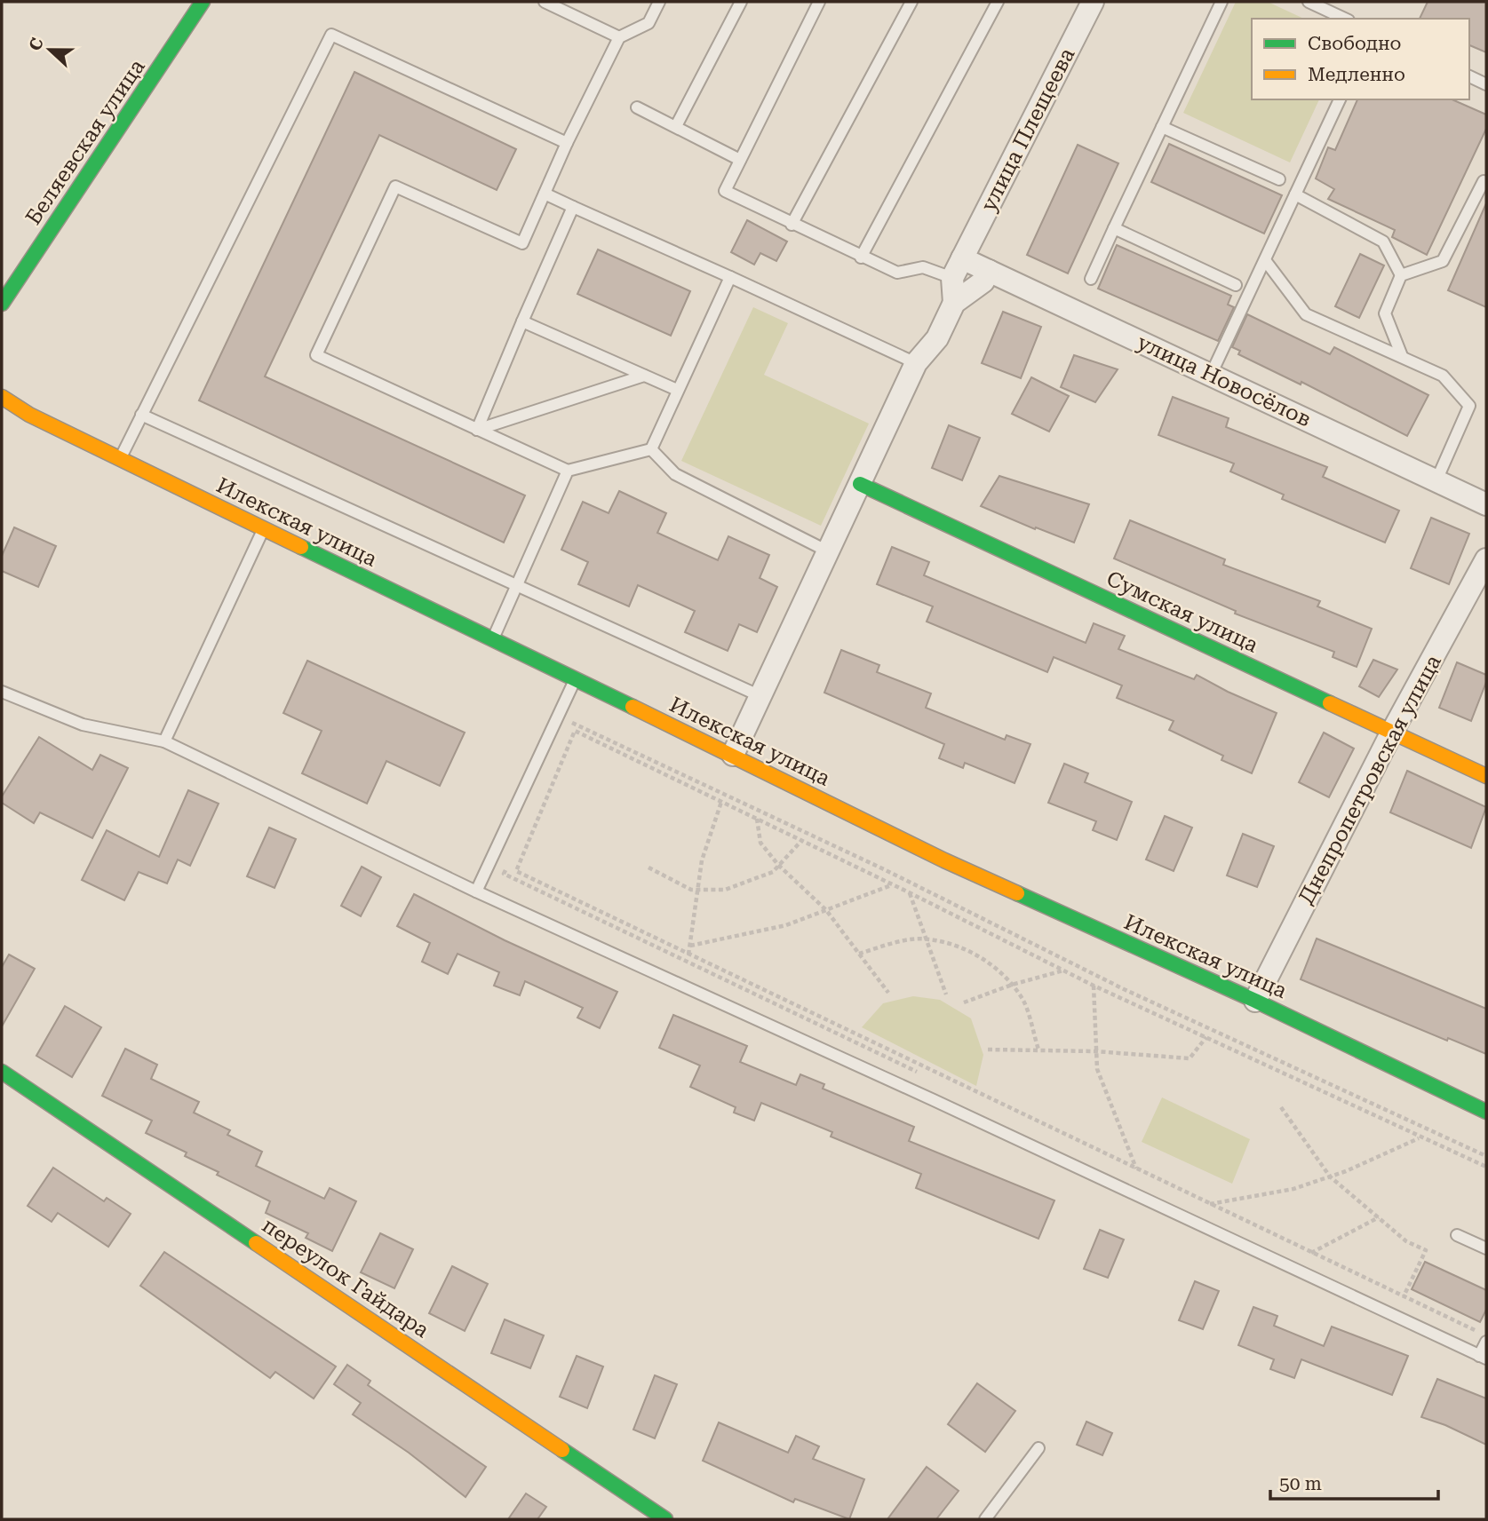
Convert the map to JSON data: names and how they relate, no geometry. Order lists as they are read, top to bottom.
{
  "streets": {
    "street": [
      "улица Плещеева",
      "Беляевская улица",
      "улица Новосёлов",
      "Илекская улица",
      "Сумская улица",
      "Днепропетровская улица",
      "переулок Гайдара"
    ]
  },
  "crossings": [
    ["улица Плещеева", "улица Новосёлов"],
    ["Илекская улица", "Днепропетровская улица"],
    ["Сумская улица", "Днепропетровская улица"]
  ],
  "legend": ["Свободно", "Медленно"],
  "scale_bar": "50 m",
  "north": "left"
}
